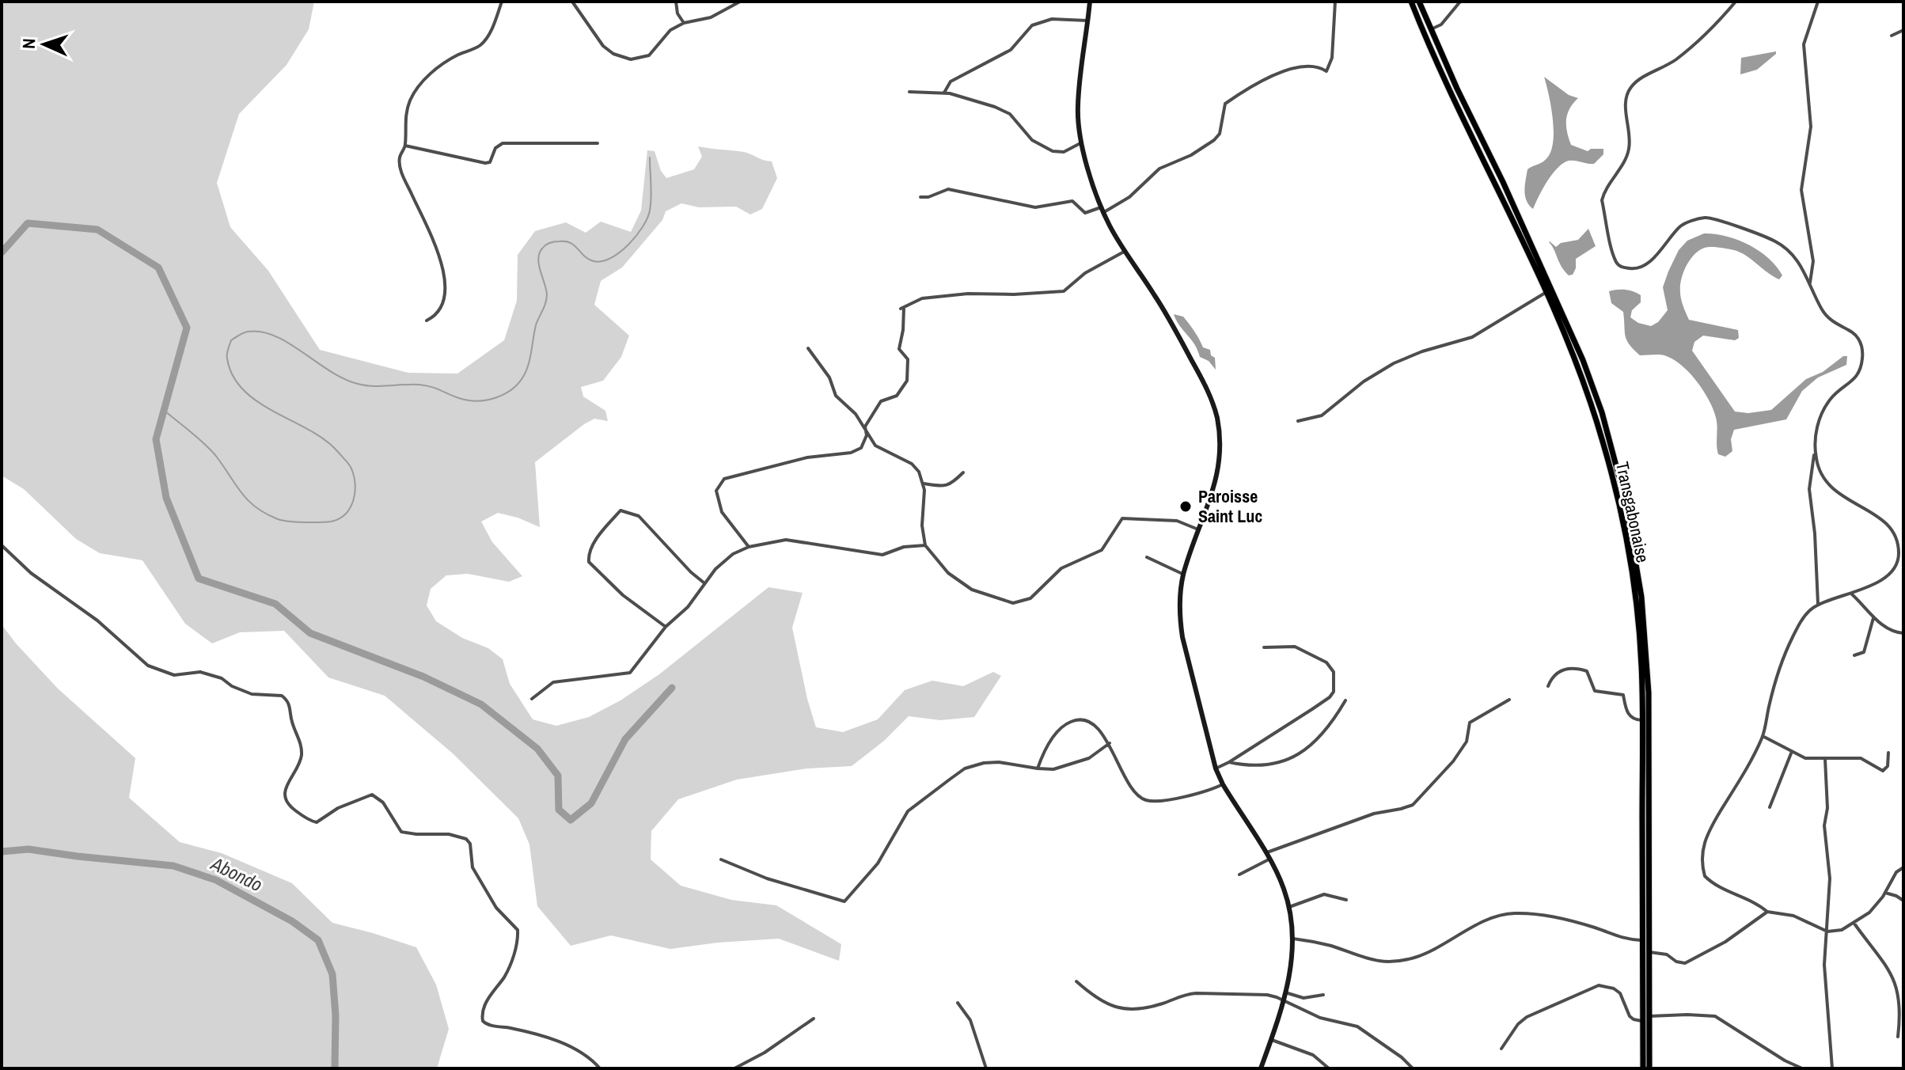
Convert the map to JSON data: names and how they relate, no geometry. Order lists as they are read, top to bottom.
{
  "streets": {
    "highway": ["Transgabonaise"]
  },
  "water": ["Abondo"],
  "places": ["Paroisse Saint Luc"],
  "north": "left"
}
